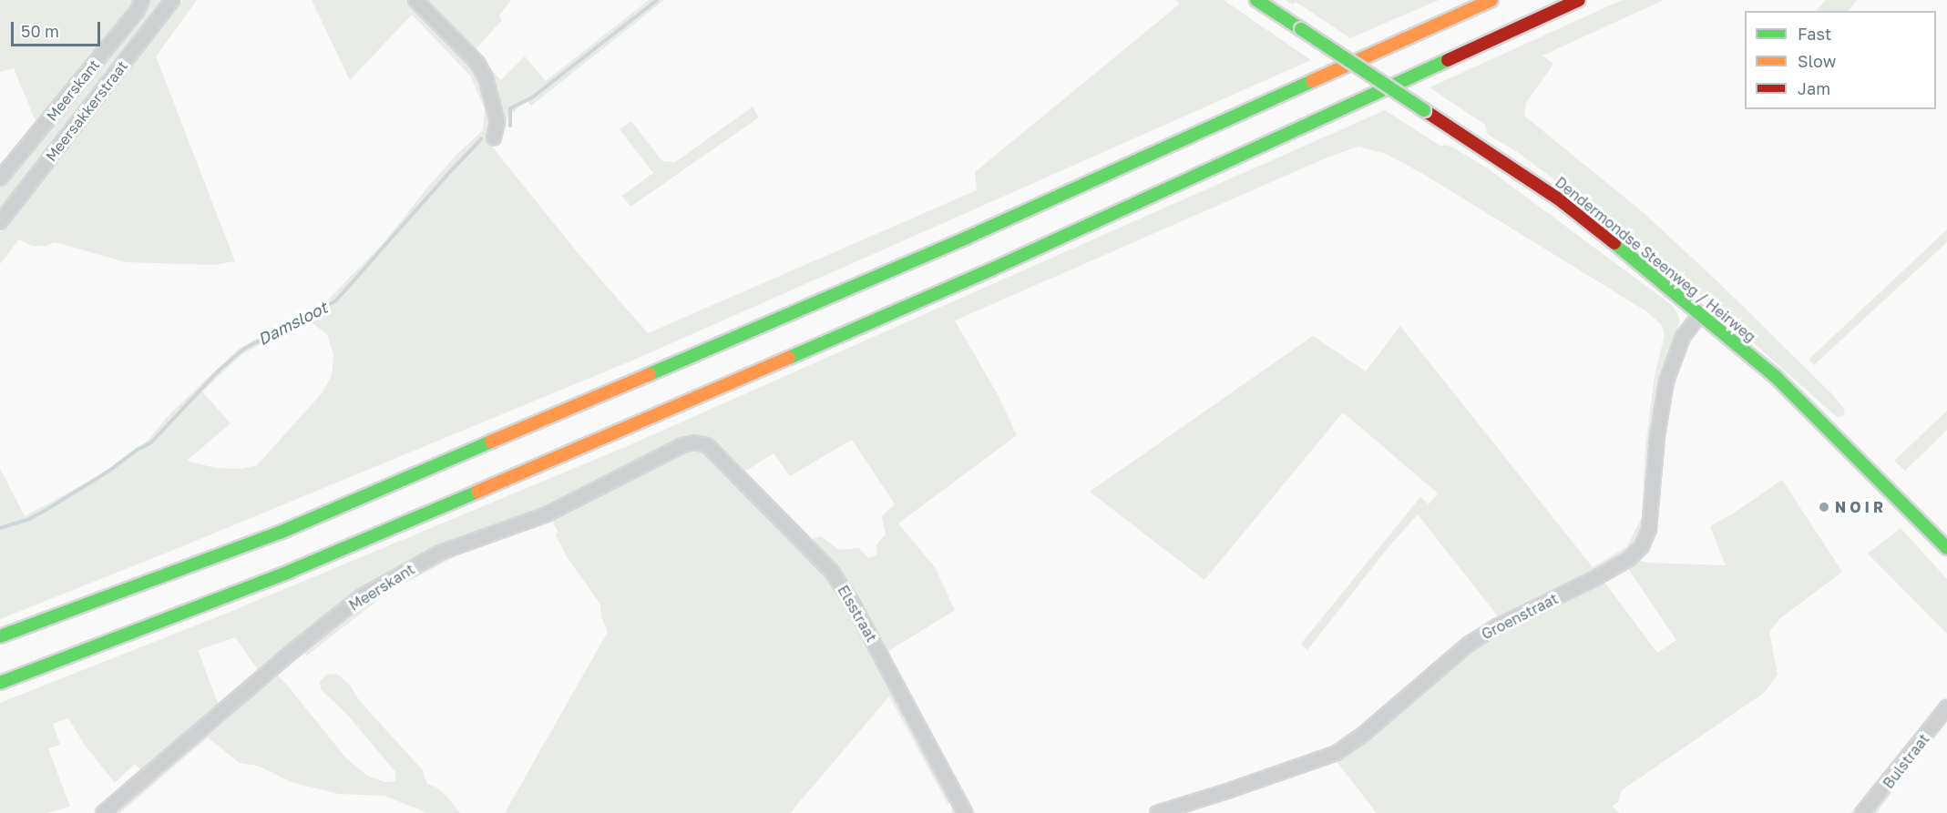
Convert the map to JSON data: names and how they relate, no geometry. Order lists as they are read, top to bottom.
{
  "streets": {
    "main road": ["Dendermondse Steenweg / Heirweg"],
    "street": [
      "Meerskant",
      "Meersakkerstraat",
      "Elsstraat",
      "Groenstraat",
      "Bulstraat"
    ]
  },
  "crossings": [
    ["Meerskant", "Elsstraat"],
    ["Dendermondse Steenweg / Heirweg", "Groenstraat"]
  ],
  "water": ["Damsloot"],
  "places": ["N O I R"],
  "legend": ["Fast", "Slow", "Jam"],
  "scale_bar": "50 m"
}
